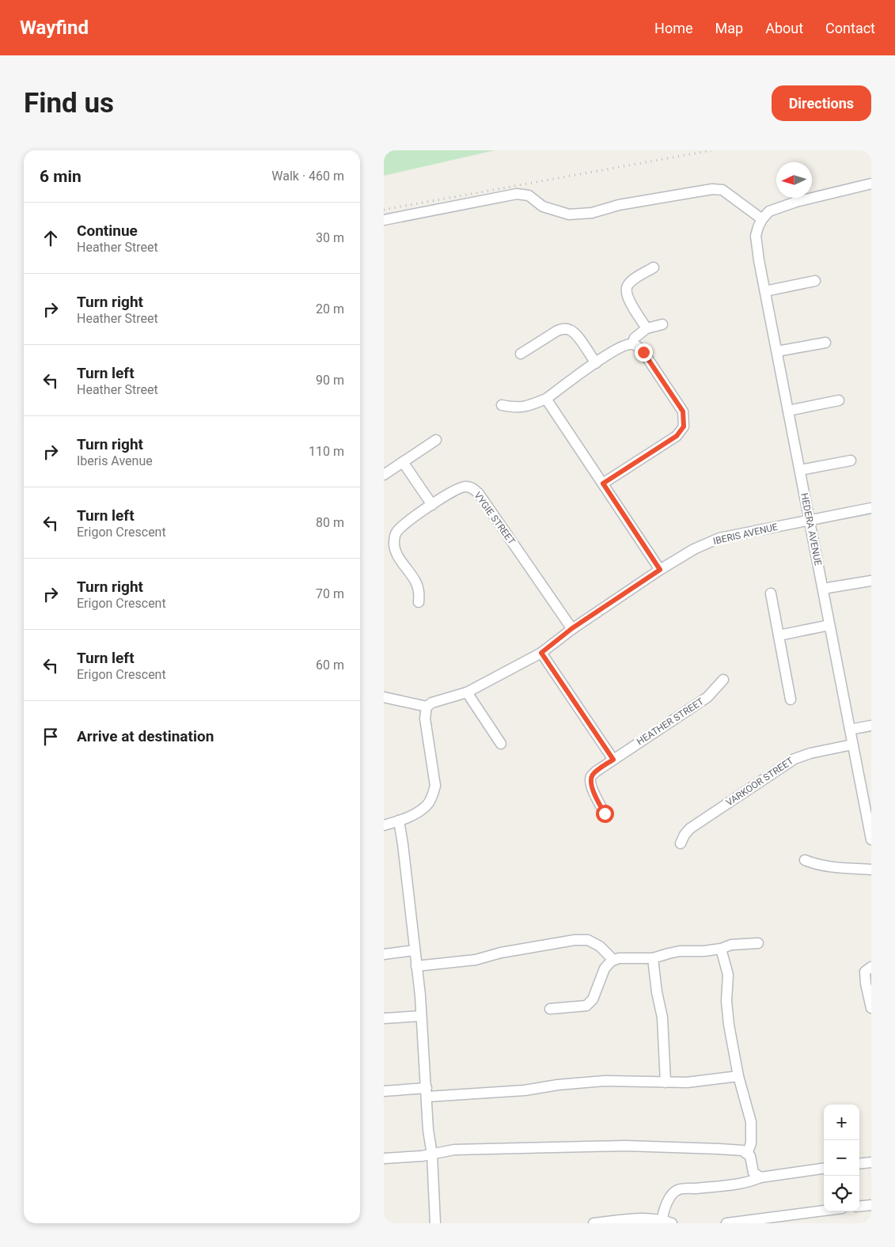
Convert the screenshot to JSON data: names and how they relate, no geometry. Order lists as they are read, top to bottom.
{
  "streets": {
    "street": [
      "VYGIE STREET",
      "HEDERA AVENUE",
      "IBERIS AVENUE",
      "HEATHER STREET",
      "VARKOOR STREET"
    ]
  },
  "crossings": [
    ["VYGIE STREET", "IBERIS AVENUE"],
    ["HEDERA AVENUE", "IBERIS AVENUE"],
    ["HEDERA AVENUE", "VARKOOR STREET"]
  ],
  "north": "left",
  "page": {
    "header": "Wayfind",
    "nav": [
      "Home",
      "Map",
      "About",
      "Contact"
    ],
    "buttons": "Directions",
    "title": "Find us",
    "heading": ["6 min", "Walk · 460 m"],
    "list": [
      ["Continue", "Heather Street", "30 m"],
      ["Turn right", "Heather Street", "20 m"],
      ["Turn left", "Heather Street", "90 m"],
      ["Turn right", "Iberis Avenue", "110 m"],
      ["Turn left", "Erigon Crescent", "80 m"],
      ["Turn right", "Erigon Crescent", "70 m"],
      ["Turn left", "Erigon Crescent", "60 m"],
      "Arrive at destination"
    ],
    "map_buttons": ["+", "−"]
  }
}
